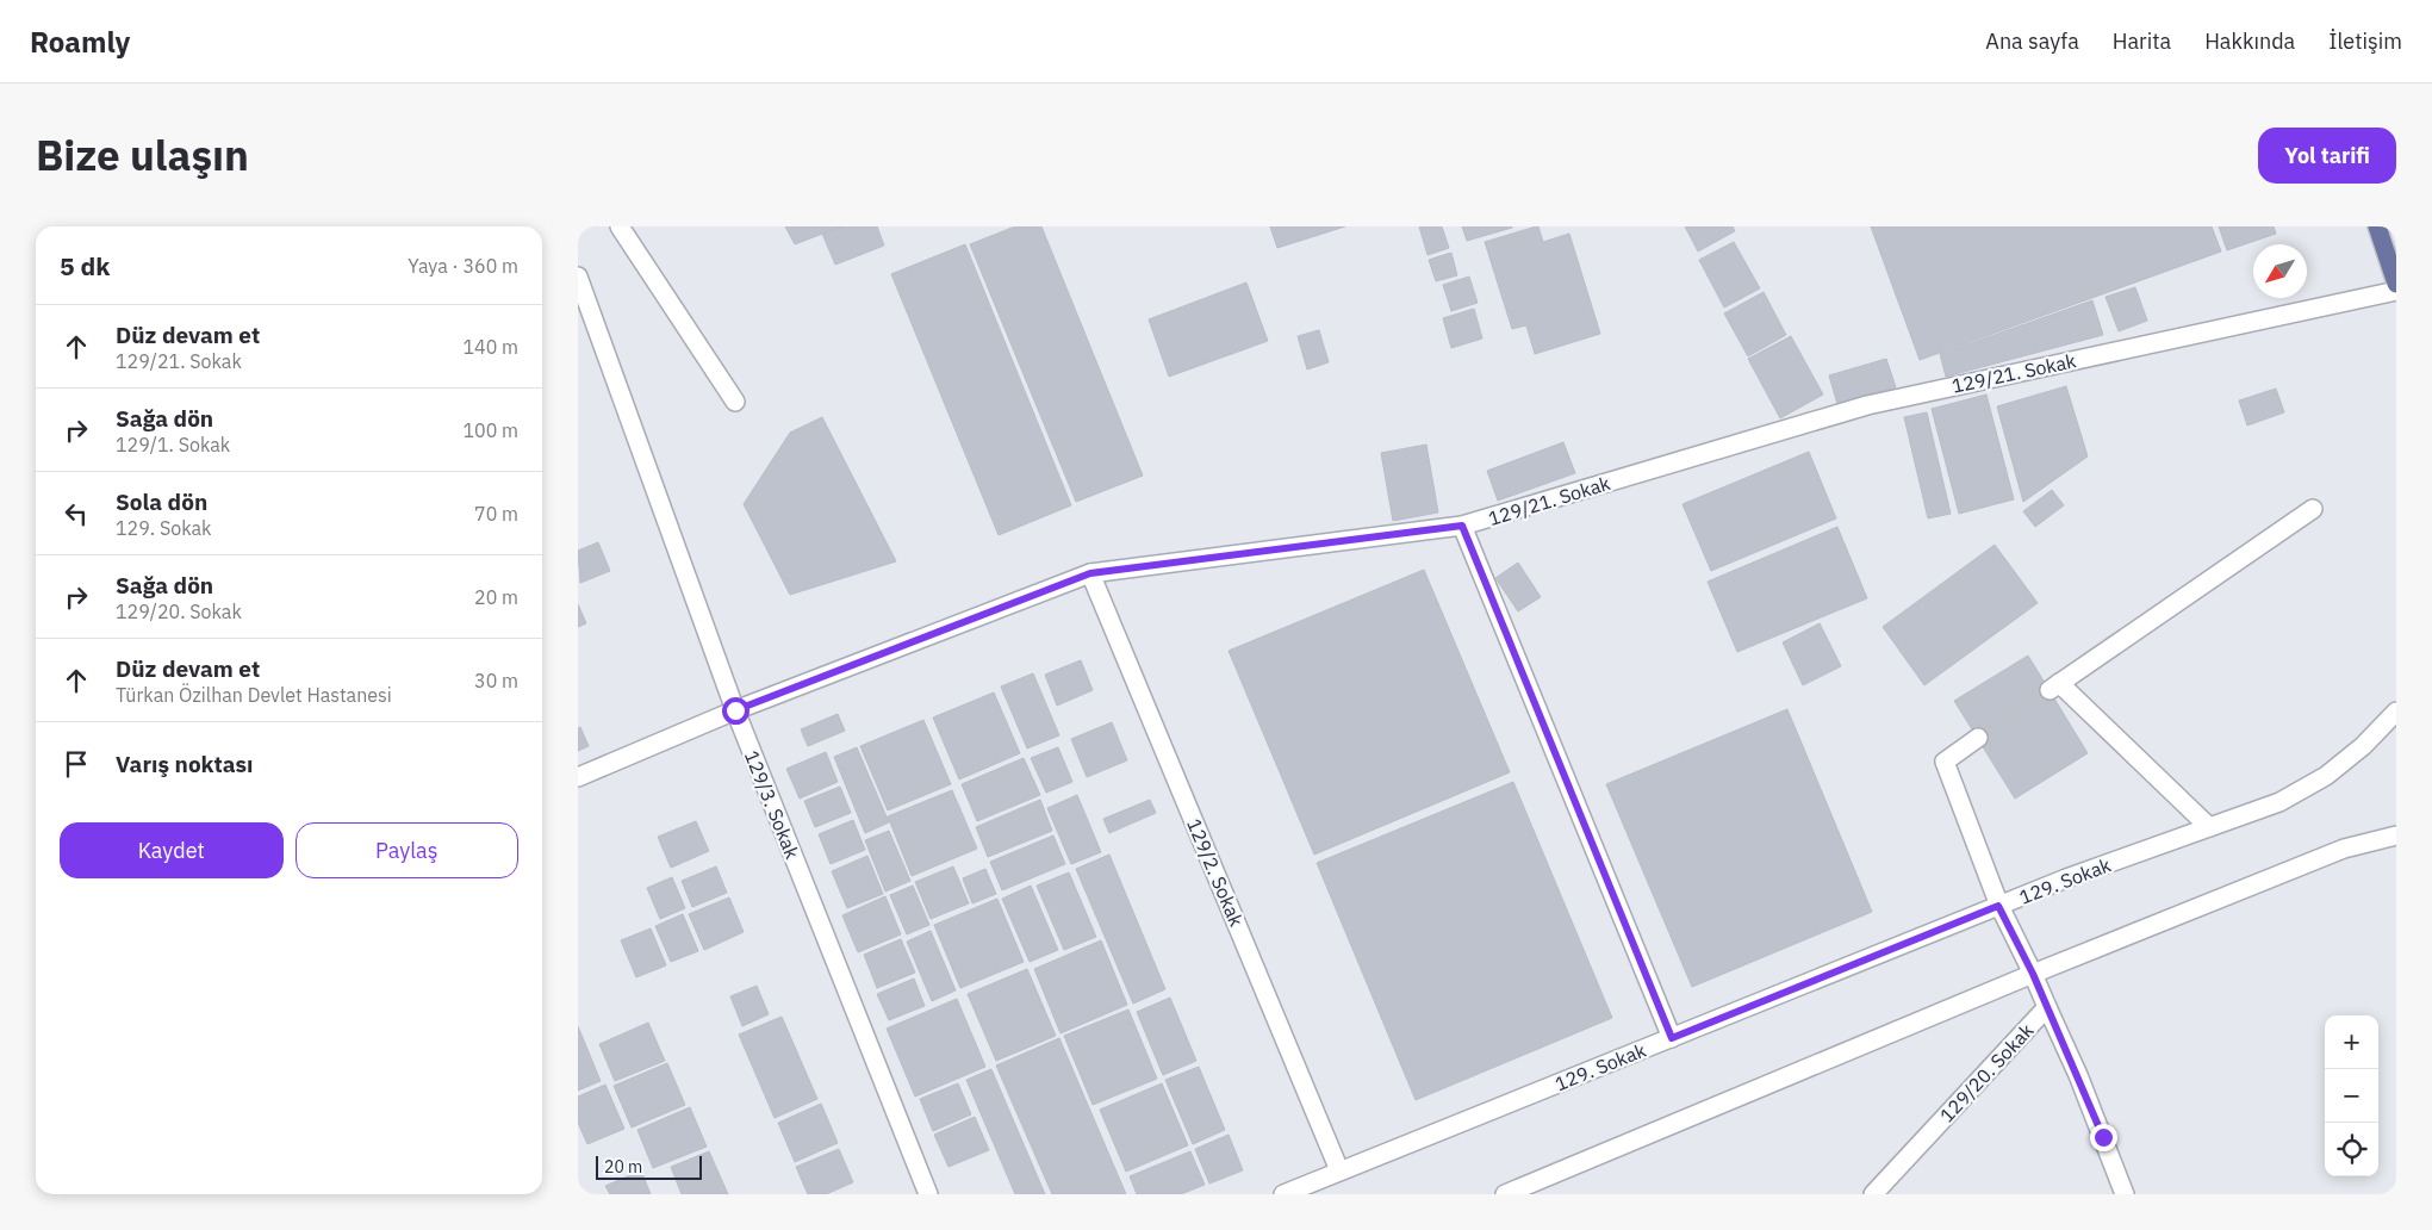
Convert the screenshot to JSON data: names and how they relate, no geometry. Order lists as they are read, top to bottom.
{
  "streets": {
    "street": [
      "129/21. Sokak",
      "129/3. Sokak",
      "129/2. Sokak",
      "129. Sokak",
      "129/20. Sokak"
    ]
  },
  "crossings": [
    ["129/21. Sokak", "129/3. Sokak"],
    ["129/21. Sokak", "129/2. Sokak"],
    ["129/2. Sokak", "129. Sokak"],
    ["129. Sokak", "129/20. Sokak"]
  ],
  "scale_bar": "20 m",
  "north": "bottom left",
  "page": {
    "header": "Roamly",
    "nav": [
      "Ana sayfa",
      "Harita",
      "Hakkında",
      "İletişim"
    ],
    "title": "Bize ulaşın",
    "buttons": [
      "Yol tarifi",
      ["Kaydet", "Paylaş"]
    ],
    "heading": ["5 dk", "Yaya · 360 m"],
    "list": [
      ["Düz devam et", "129/21. Sokak", "140 m"],
      ["Sağa dön", "129/1. Sokak", "100 m"],
      ["Sola dön", "129. Sokak", "70 m"],
      ["Sağa dön", "129/20. Sokak", "20 m"],
      ["Düz devam et", "Türkan Özilhan Devlet Hastanesi", "30 m"],
      "Varış noktası"
    ],
    "map_buttons": ["+", "−"],
    "scale": "20 m"
  }
}
